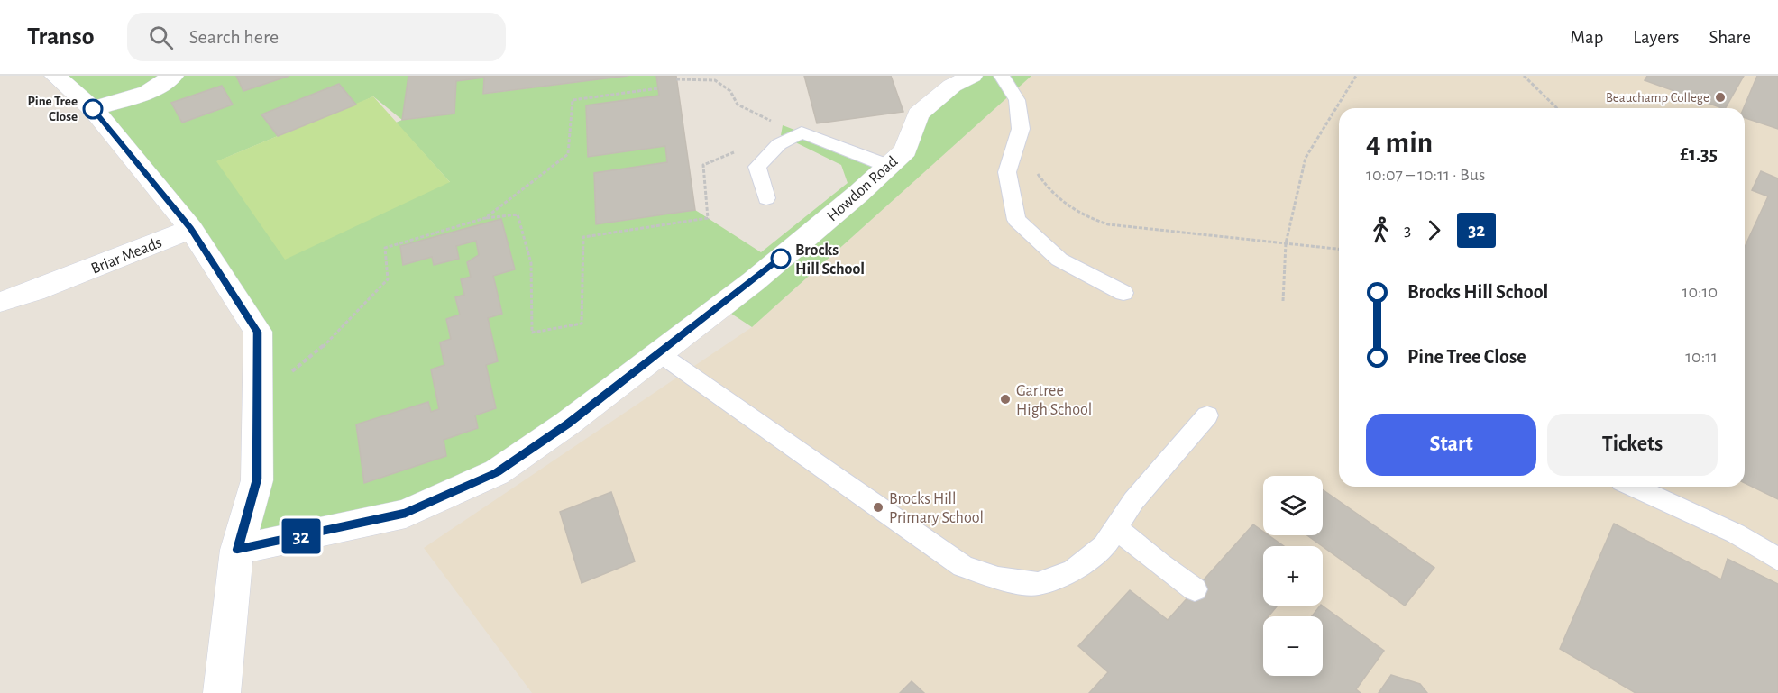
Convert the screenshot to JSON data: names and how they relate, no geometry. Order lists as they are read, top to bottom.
{
  "streets": {
    "street": ["Howdon Road", "Briar Meads"]
  },
  "places": [
    "Beauchamp College",
    "Pine Tree Close",
    "Brocks Hill School",
    "Gartree High School",
    "Brocks Hill Primary School"
  ],
  "lines": ["bus line 32"],
  "page": {
    "header": "Transo",
    "search": "Search here",
    "nav": ["Map", "Layers", "Share"],
    "on_map": "32",
    "heading": ["4 min", "10:07 – 10:11 · Bus", "£1.35"],
    "legs": ["3", "32"],
    "list": [
      {
        "name": "Brocks Hill School",
        "value": "10:10"
      },
      {
        "name": "Pine Tree Close",
        "value": "10:11"
      }
    ],
    "buttons": ["Start", "Tickets"],
    "map_buttons": ["+", "−"]
  }
}
